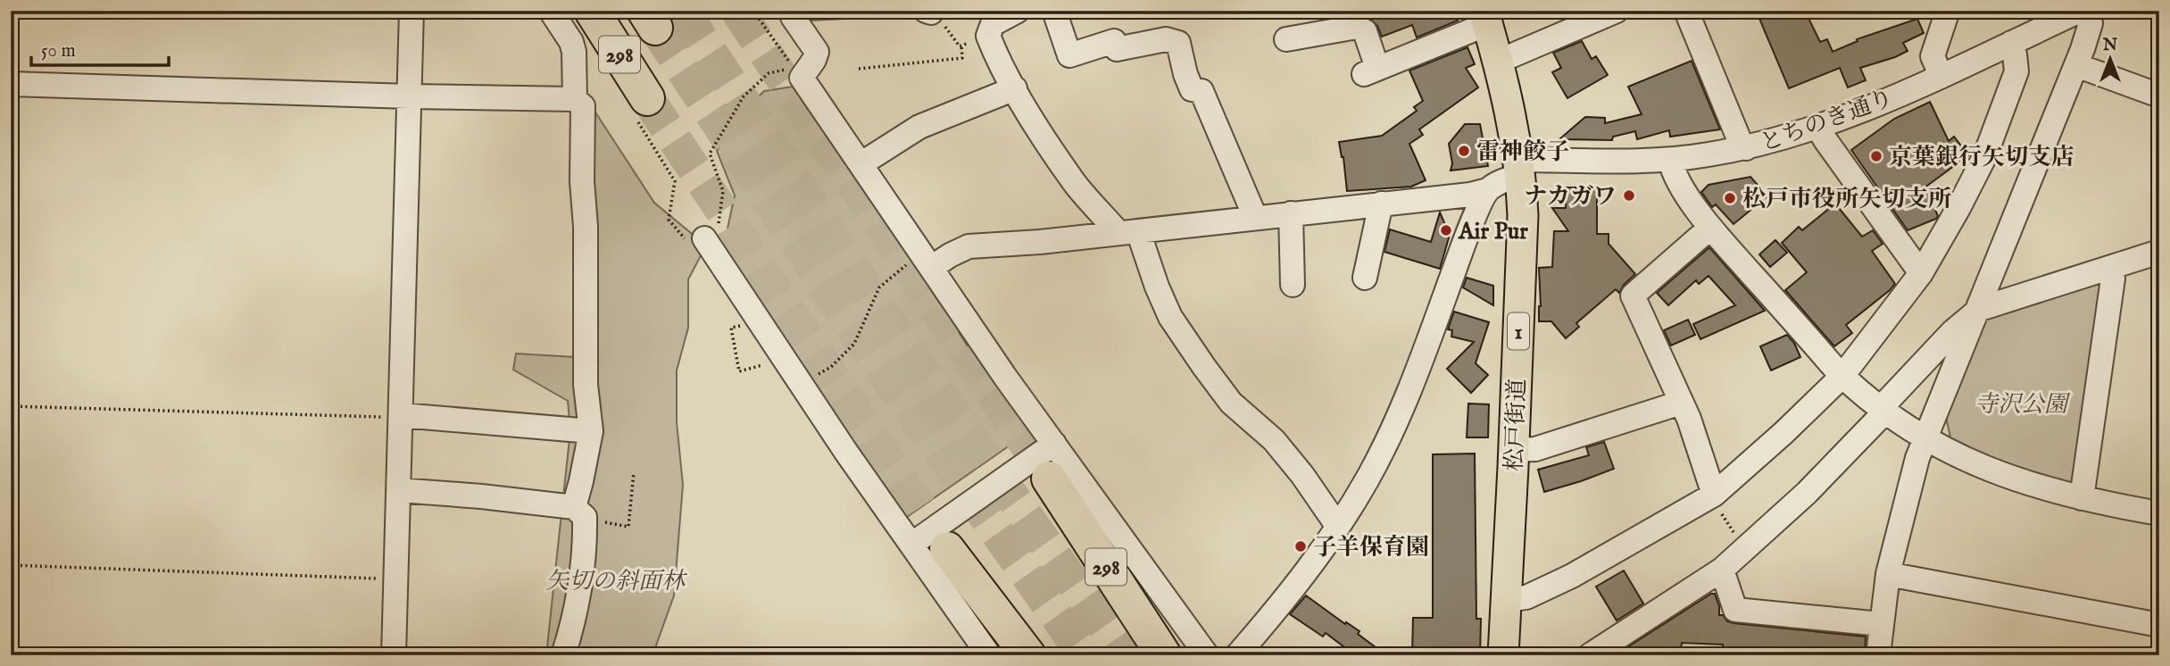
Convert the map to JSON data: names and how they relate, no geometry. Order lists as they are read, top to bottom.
{
  "streets": {
    "highway": ["298"],
    "main road": ["1", "松戸街道"],
    "street": ["とちのき通り"]
  },
  "crossings": [
    ["とちのき通り", "松戸街道"]
  ],
  "parks": ["寺沢公園", "矢切の斜面林"],
  "places": [
    "雷神餃子",
    "京葉銀行矢切支店",
    "ナカガワ",
    "松戸市役所矢切支所",
    "Air Pur",
    "子羊保育園"
  ],
  "scale_bar": "50 m",
  "north": "top"
}
